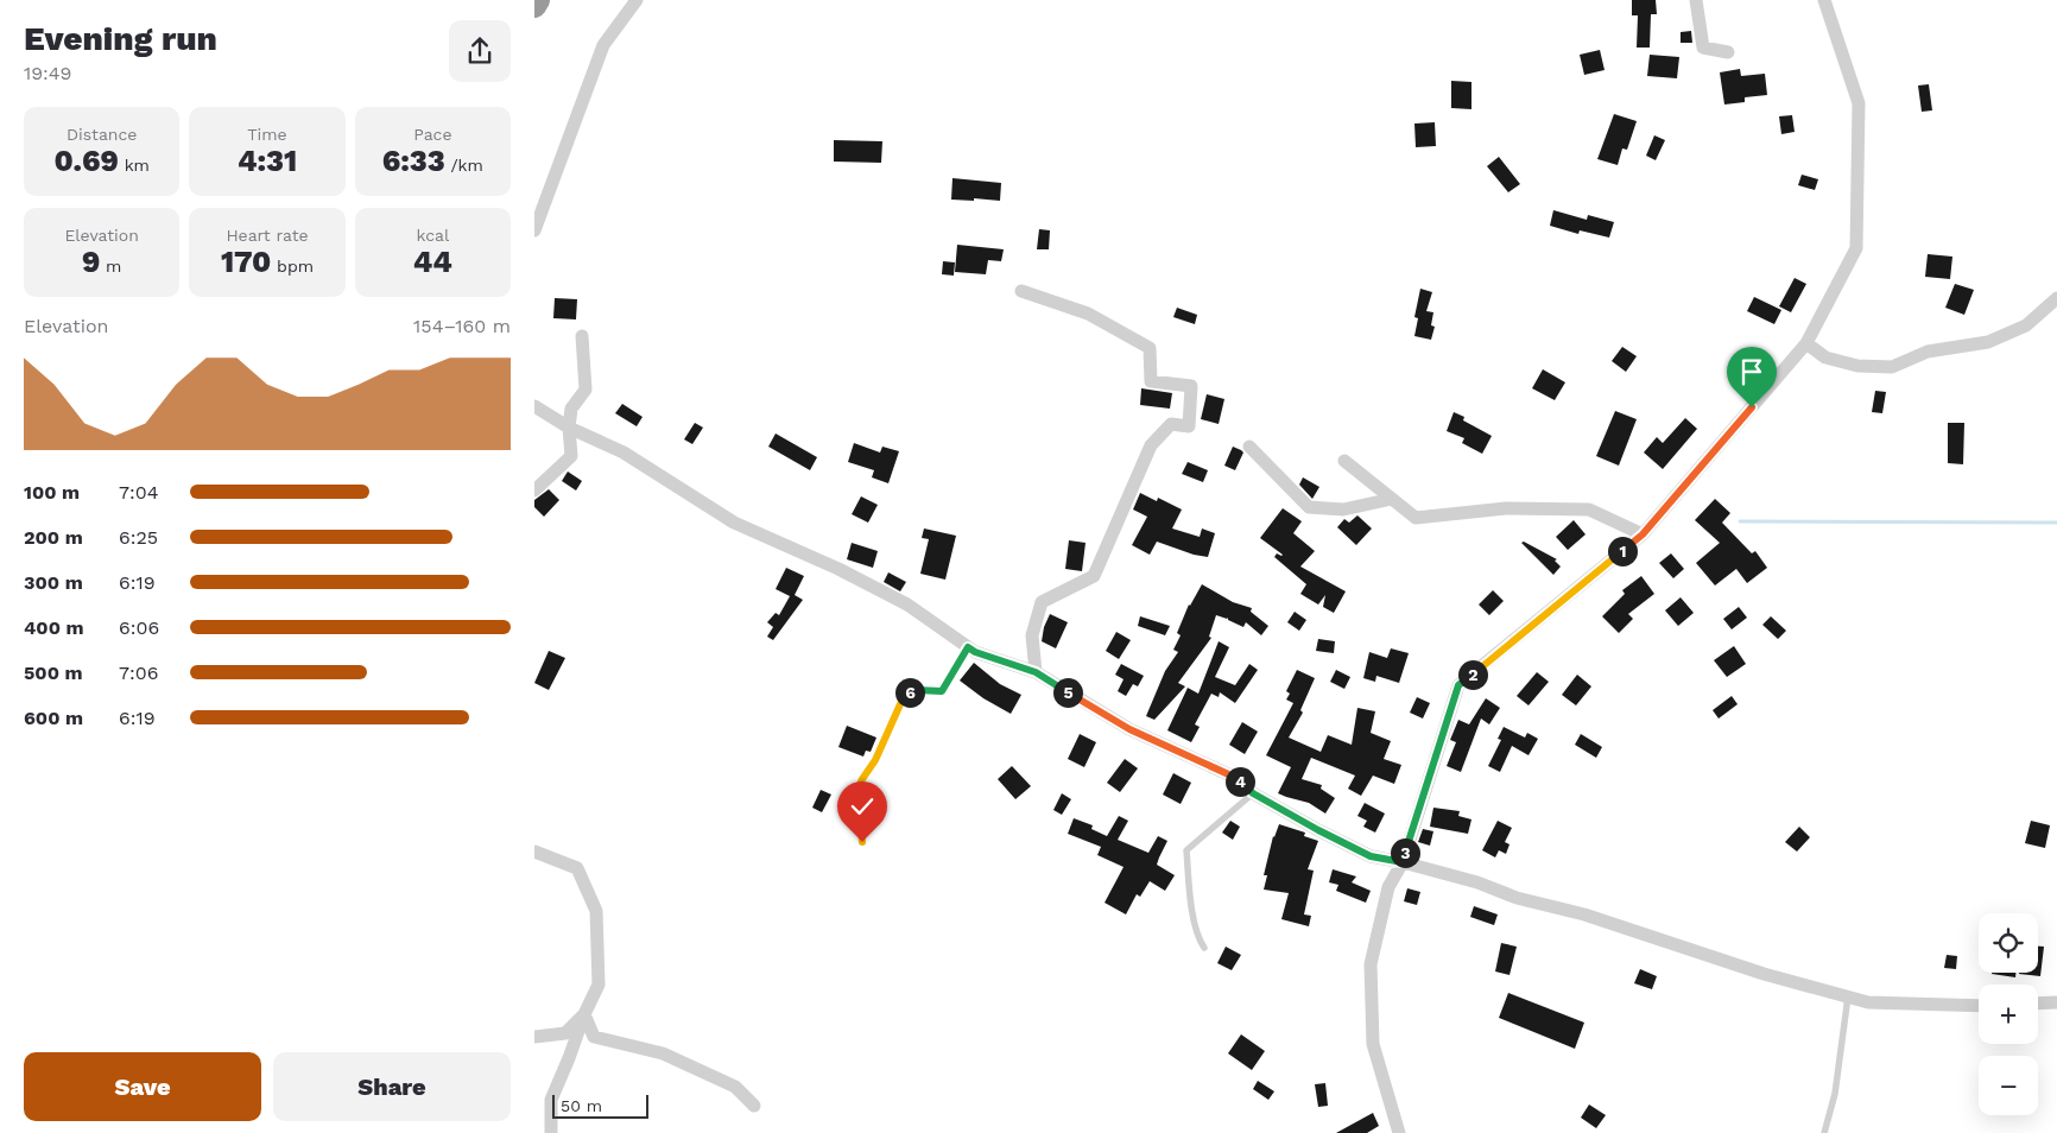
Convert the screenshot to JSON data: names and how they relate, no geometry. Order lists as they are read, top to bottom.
{
  "scale_bar": "50 m",
  "page": {
    "heading": ["Evening run", "19:49"],
    "stats": [
      ["Distance", "0.69 km"],
      ["Time", "4:31"],
      ["Pace", "6:33 /km"],
      ["Elevation", "9 m"],
      ["Heart rate", "170 bpm"],
      ["kcal", "44"]
    ],
    "chart": ["Elevation", "154–160 m"],
    "list": [
      {
        "name": "100 m",
        "note": "7:04"
      },
      {
        "name": "200 m",
        "note": "6:25"
      },
      {
        "name": "300 m",
        "note": "6:19"
      },
      {
        "name": "400 m",
        "note": "6:06"
      },
      {
        "name": "500 m",
        "note": "7:06"
      },
      {
        "name": "600 m",
        "note": "6:19"
      }
    ],
    "pins": [
      "1",
      "2",
      "5",
      "6",
      "4",
      "3"
    ],
    "map_buttons": ["+", "−"],
    "buttons": ["Save", "Share"],
    "scale": "50 m"
  }
}
